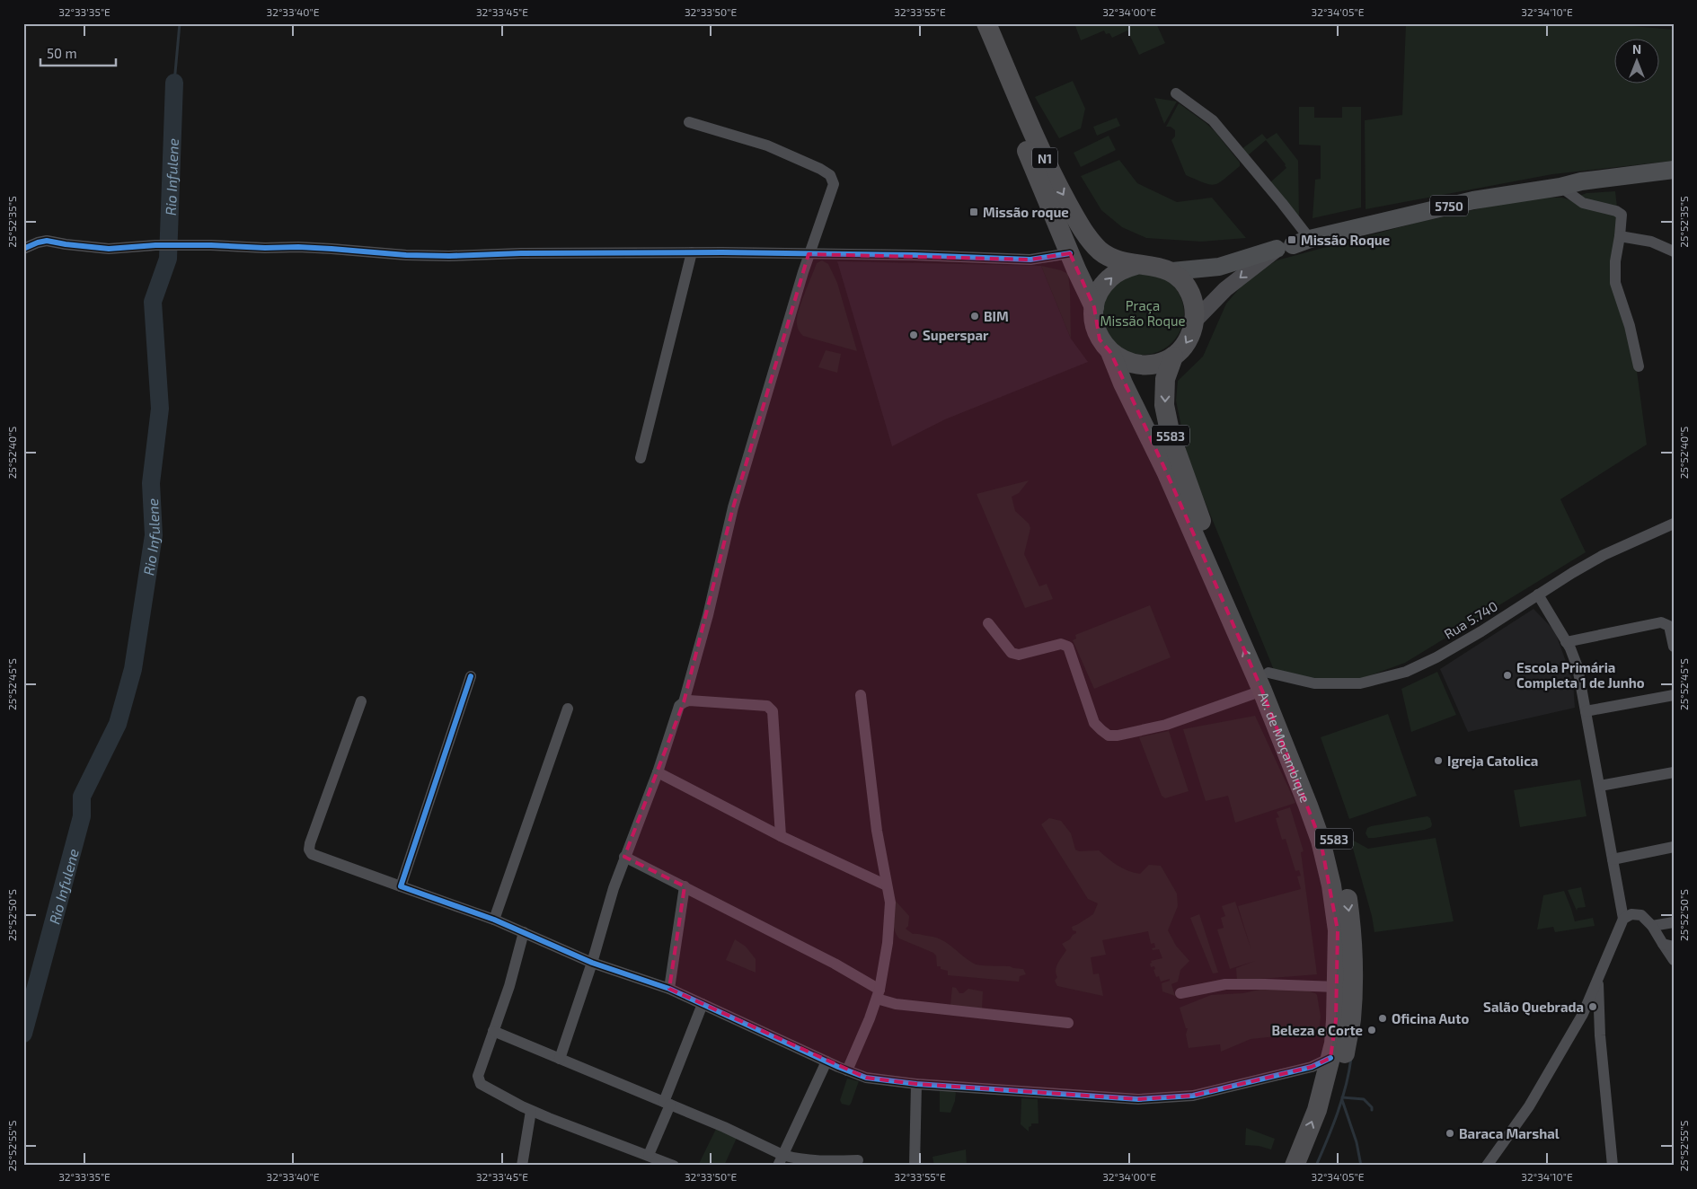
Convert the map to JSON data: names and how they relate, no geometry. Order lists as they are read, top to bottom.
{
  "streets": {
    "highway": ["N1", "5583", "Av. de Moçambique"],
    "main road": ["5750"],
    "street": ["Rua 5.740"]
  },
  "crossings": [
    ["N1", "5750"],
    ["N1", "Av. de Moçambique"],
    ["5750", "Av. de Moçambique"],
    ["Rua 5.740", "Av. de Moçambique"]
  ],
  "water": ["Rio Infulene"],
  "parks": ["Praça Missão Roque"],
  "places": {
    "transit": ["Missão roque", "Missão Roque"],
    "other": [
      "BIM",
      "Superspar",
      "Escola Primária Completa 1 de Junho",
      "Igreja Catolica",
      "Salão Quebrada",
      "Oficina Auto",
      "Beleza e Corte",
      "Baraca Marshal"
    ]
  },
  "scale_bar": "50 m",
  "north": "top",
  "coordinates": [
    "32°33'35\"E",
    "32°33'40\"E",
    "32°33'45\"E",
    "32°33'50\"E",
    "32°33'55\"E",
    "32°34'00\"E",
    "32°34'05\"E",
    "32°34'10\"E",
    "25°52'35\"S",
    "25°52'40\"S",
    "25°52'45\"S",
    "25°52'50\"S",
    "25°52'55\"S"
  ]
}
